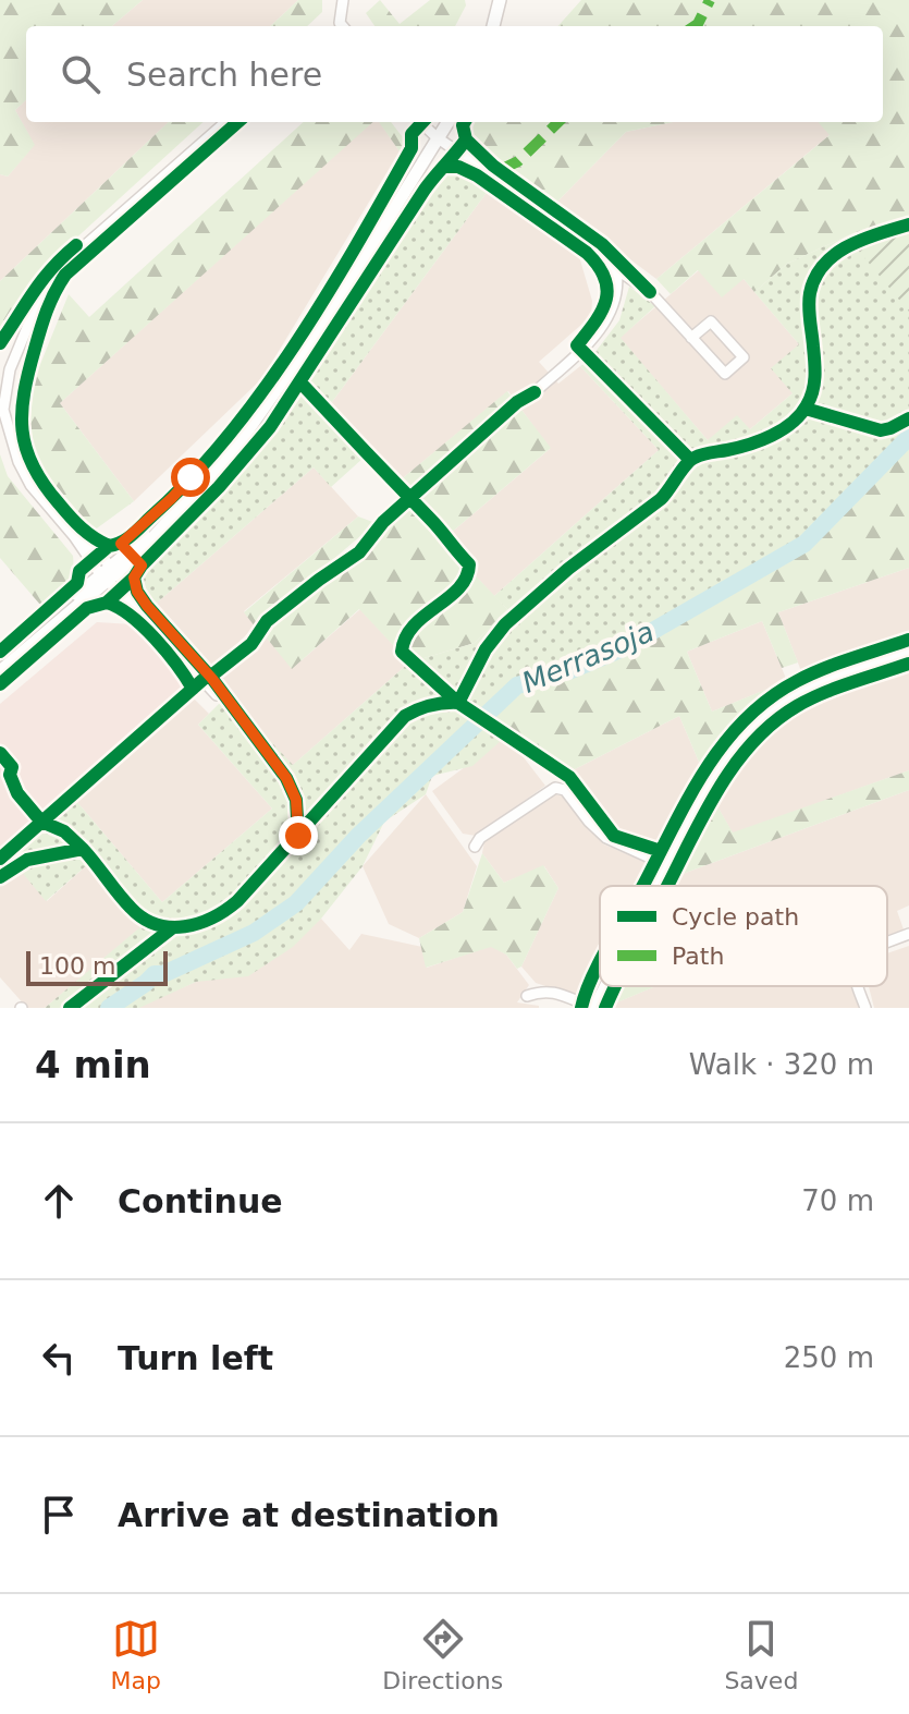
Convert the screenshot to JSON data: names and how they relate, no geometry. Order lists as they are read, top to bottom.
{
  "water": ["Merrasoja"],
  "legend": ["Cycle path", "Path"],
  "scale_bar": "100 m",
  "page": {
    "search": "Search here",
    "scale": "100 m",
    "heading": ["4 min", "Walk · 320 m"],
    "list": [
      ["Continue", "70 m"],
      ["Turn left", "250 m"],
      "Arrive at destination"
    ],
    "nav": ["Map", "Directions", "Saved"]
  }
}
